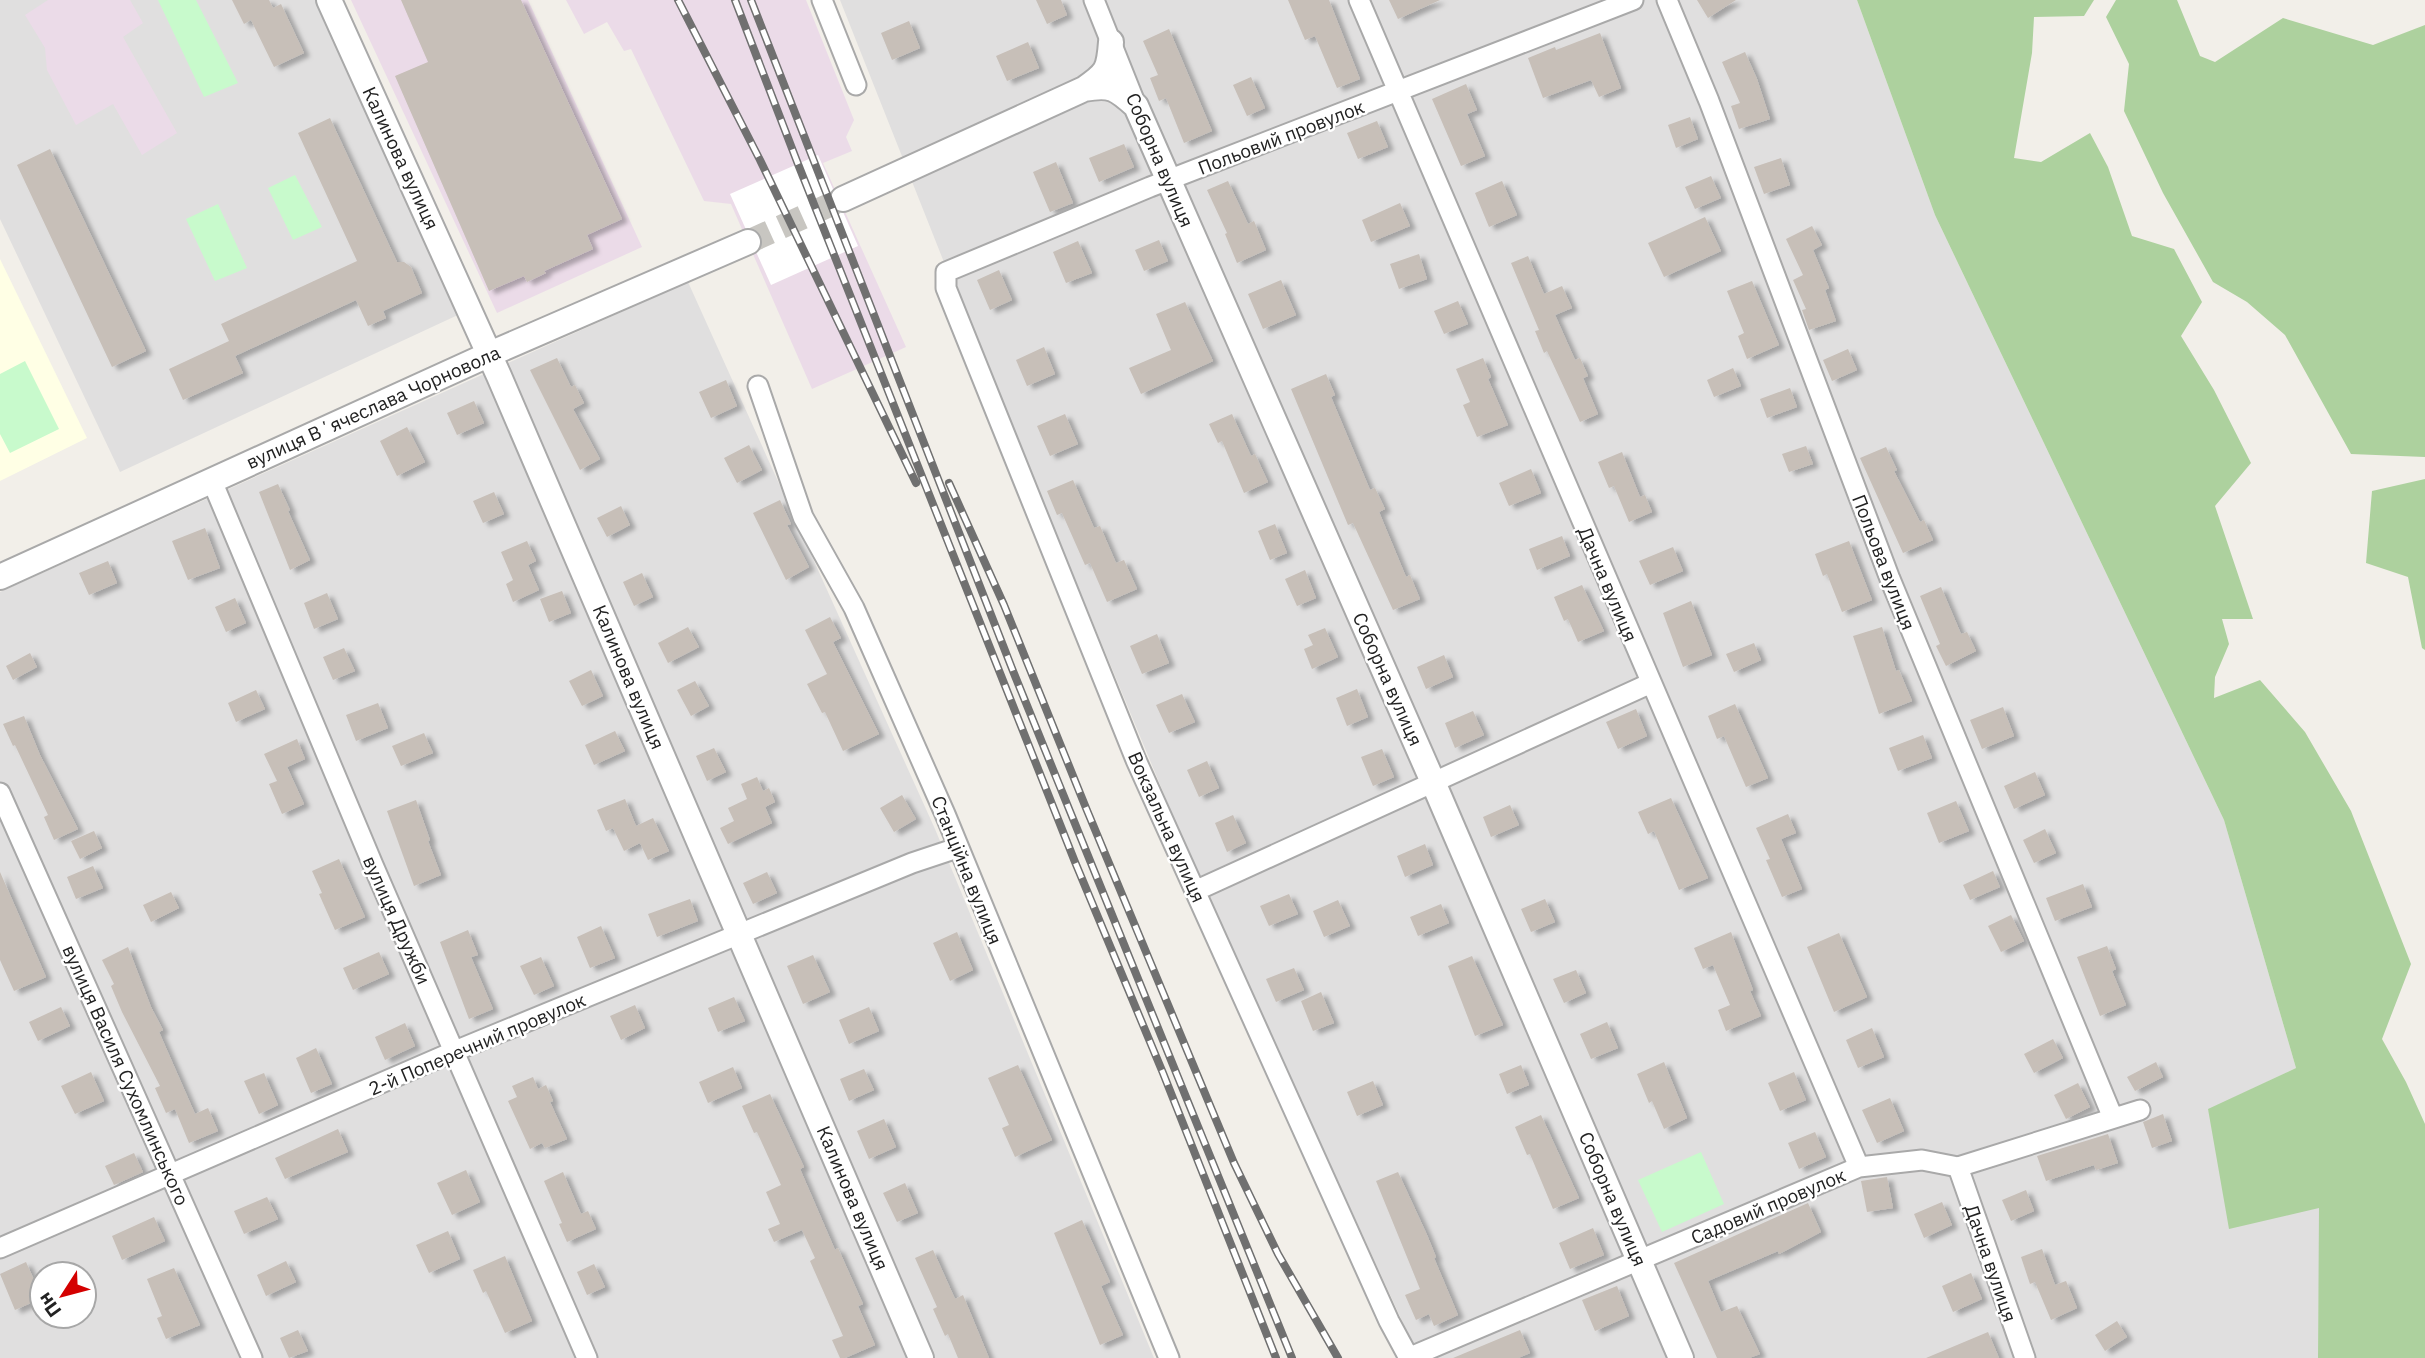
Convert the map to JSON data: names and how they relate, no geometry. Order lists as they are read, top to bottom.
{
  "streets": {
    "street": [
      "Польовий провулок",
      "Калинова вулиця",
      "Соборна вулиця",
      "вулиця Вʼячеслава Чорновола",
      "Польова вулиця",
      "Дачна вулиця",
      "Вокзальна вулиця",
      "Станційна вулиця",
      "вулиця Дружби",
      "2-й Поперечний провулок",
      "вулиця Василя Сухомлинського",
      "Садовий провулок"
    ]
  },
  "crossings": [
    ["Польовий провулок", "Соборна вулиця"],
    ["Польовий провулок", "Дачна вулиця"],
    ["Польовий провулок", "Вокзальна вулиця"],
    ["Калинова вулиця", "вулиця Вʼячеслава Чорновола"],
    ["Калинова вулиця", "2-й Поперечний провулок"],
    ["Соборна вулиця", "Садовий провулок"],
    ["вулиця Вʼячеслава Чорновола", "вулиця Дружби"],
    ["Польова вулиця", "Садовий провулок"],
    ["Дачна вулиця", "Садовий провулок"],
    ["Вокзальна вулиця", "Садовий провулок"],
    ["Станційна вулиця", "2-й Поперечний провулок"],
    ["вулиця Дружби", "2-й Поперечний провулок"],
    ["2-й Поперечний провулок", "вулиця Василя Сухомлинського"]
  ],
  "north": "bottom left"
}
